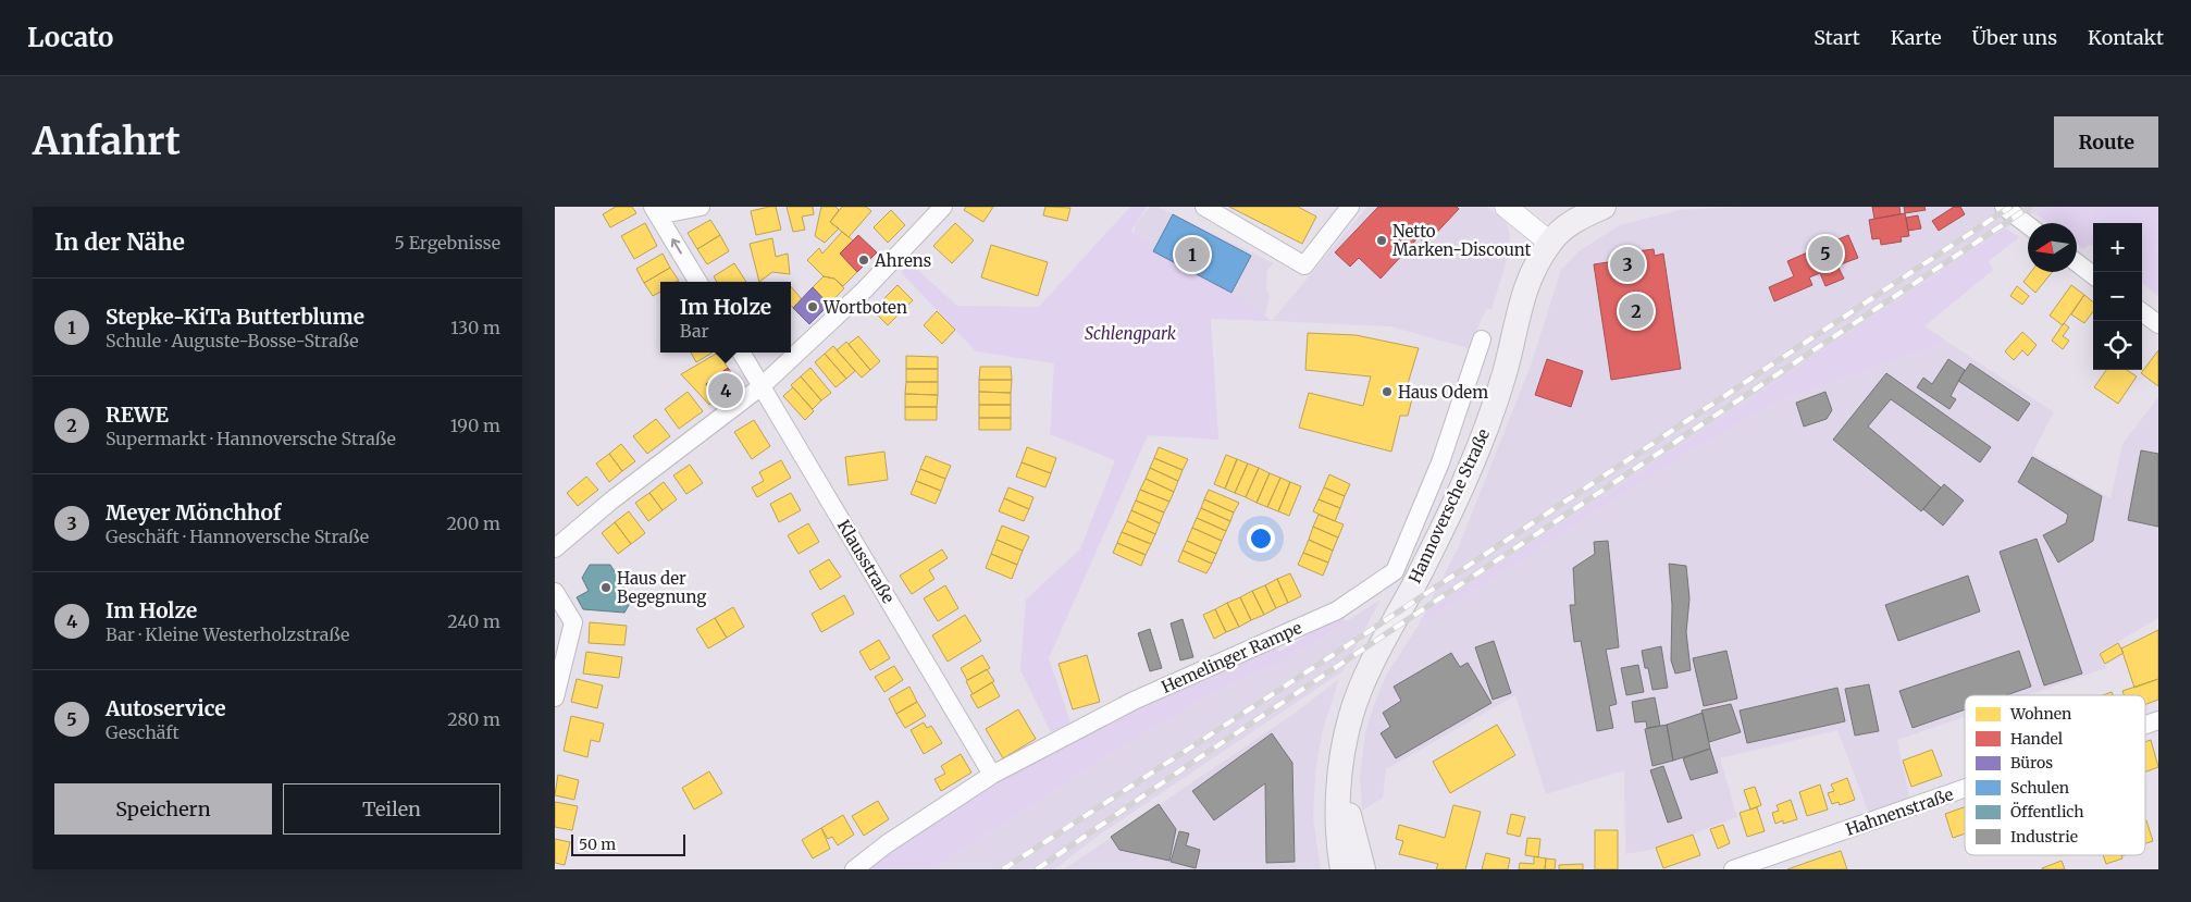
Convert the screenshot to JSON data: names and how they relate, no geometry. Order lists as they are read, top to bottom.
{
  "streets": {
    "main road": ["Hannoversche Straße"],
    "street": ["Klausstraße", "Hemelinger Rampe", "Hahnenstraße"]
  },
  "crossings": [
    ["Klausstraße", "Hemelinger Rampe"]
  ],
  "parks": ["Schlengpark"],
  "places": [
    "Netto Marken-Discount",
    "Ahrens",
    "Wortboten",
    "Haus Odem",
    "Haus der Begegnung"
  ],
  "legend": [
    "Wohnen",
    "Handel",
    "Büros",
    "Schulen",
    "Öffentlich",
    "Industrie"
  ],
  "scale_bar": "50 m",
  "north": "left",
  "page": {
    "header": "Locato",
    "nav": [
      "Start",
      "Karte",
      "Über uns",
      "Kontakt"
    ],
    "buttons": [
      "Route",
      ["Speichern", "Teilen"]
    ],
    "title": "Anfahrt",
    "heading": ["In der Nähe", "5 Ergebnisse"],
    "map_buttons": ["+", "−"],
    "pins": [
      "5",
      "1",
      "3",
      "2",
      "4"
    ],
    "list": [
      {
        "mark": "1",
        "name": "Stepke-KiTa Butterblume",
        "note": "Schule · Auguste-Bosse-Straße",
        "value": "130 m"
      },
      {
        "mark": "2",
        "name": "REWE",
        "note": "Supermarkt · Hannoversche Straße",
        "value": "190 m"
      },
      {
        "mark": "3",
        "name": "Meyer Mönchhof",
        "note": "Geschäft · Hannoversche Straße",
        "value": "200 m"
      },
      {
        "mark": "4",
        "name": "Im Holze",
        "note": "Bar · Kleine Westerholzstraße",
        "value": "240 m"
      },
      {
        "mark": "5",
        "name": "Autoservice",
        "note": "Geschäft",
        "value": "280 m"
      }
    ],
    "popup": ["Im Holze", "Bar"],
    "scale": "50 m"
  }
}
